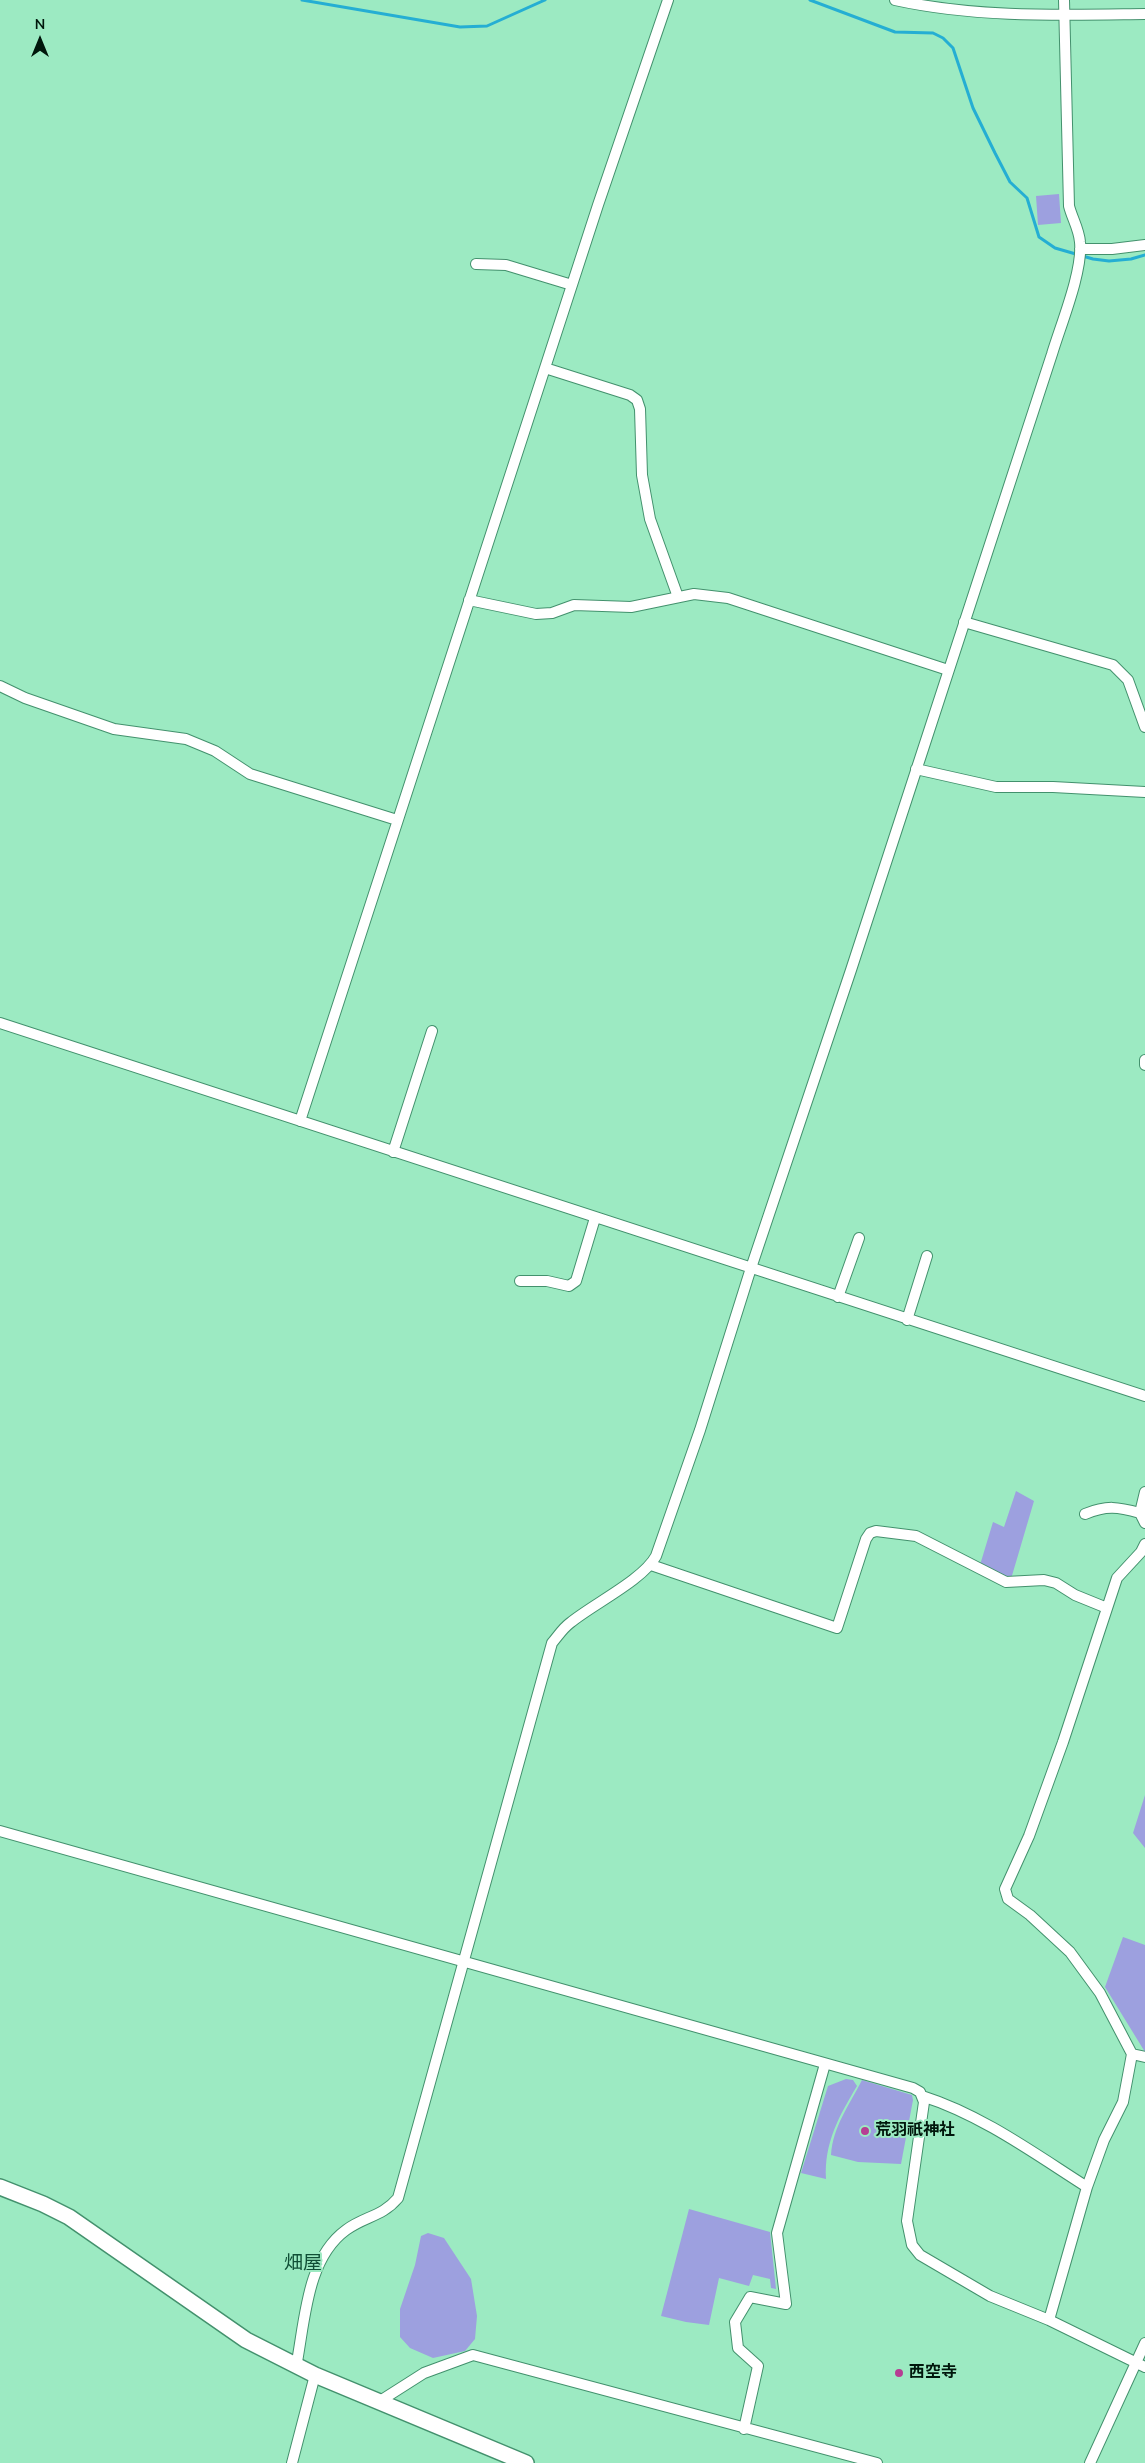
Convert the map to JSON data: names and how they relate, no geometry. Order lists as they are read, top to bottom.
{
  "districts": ["畑屋"],
  "places": ["荒羽祇神社", "西空寺"],
  "north": "top"
}
